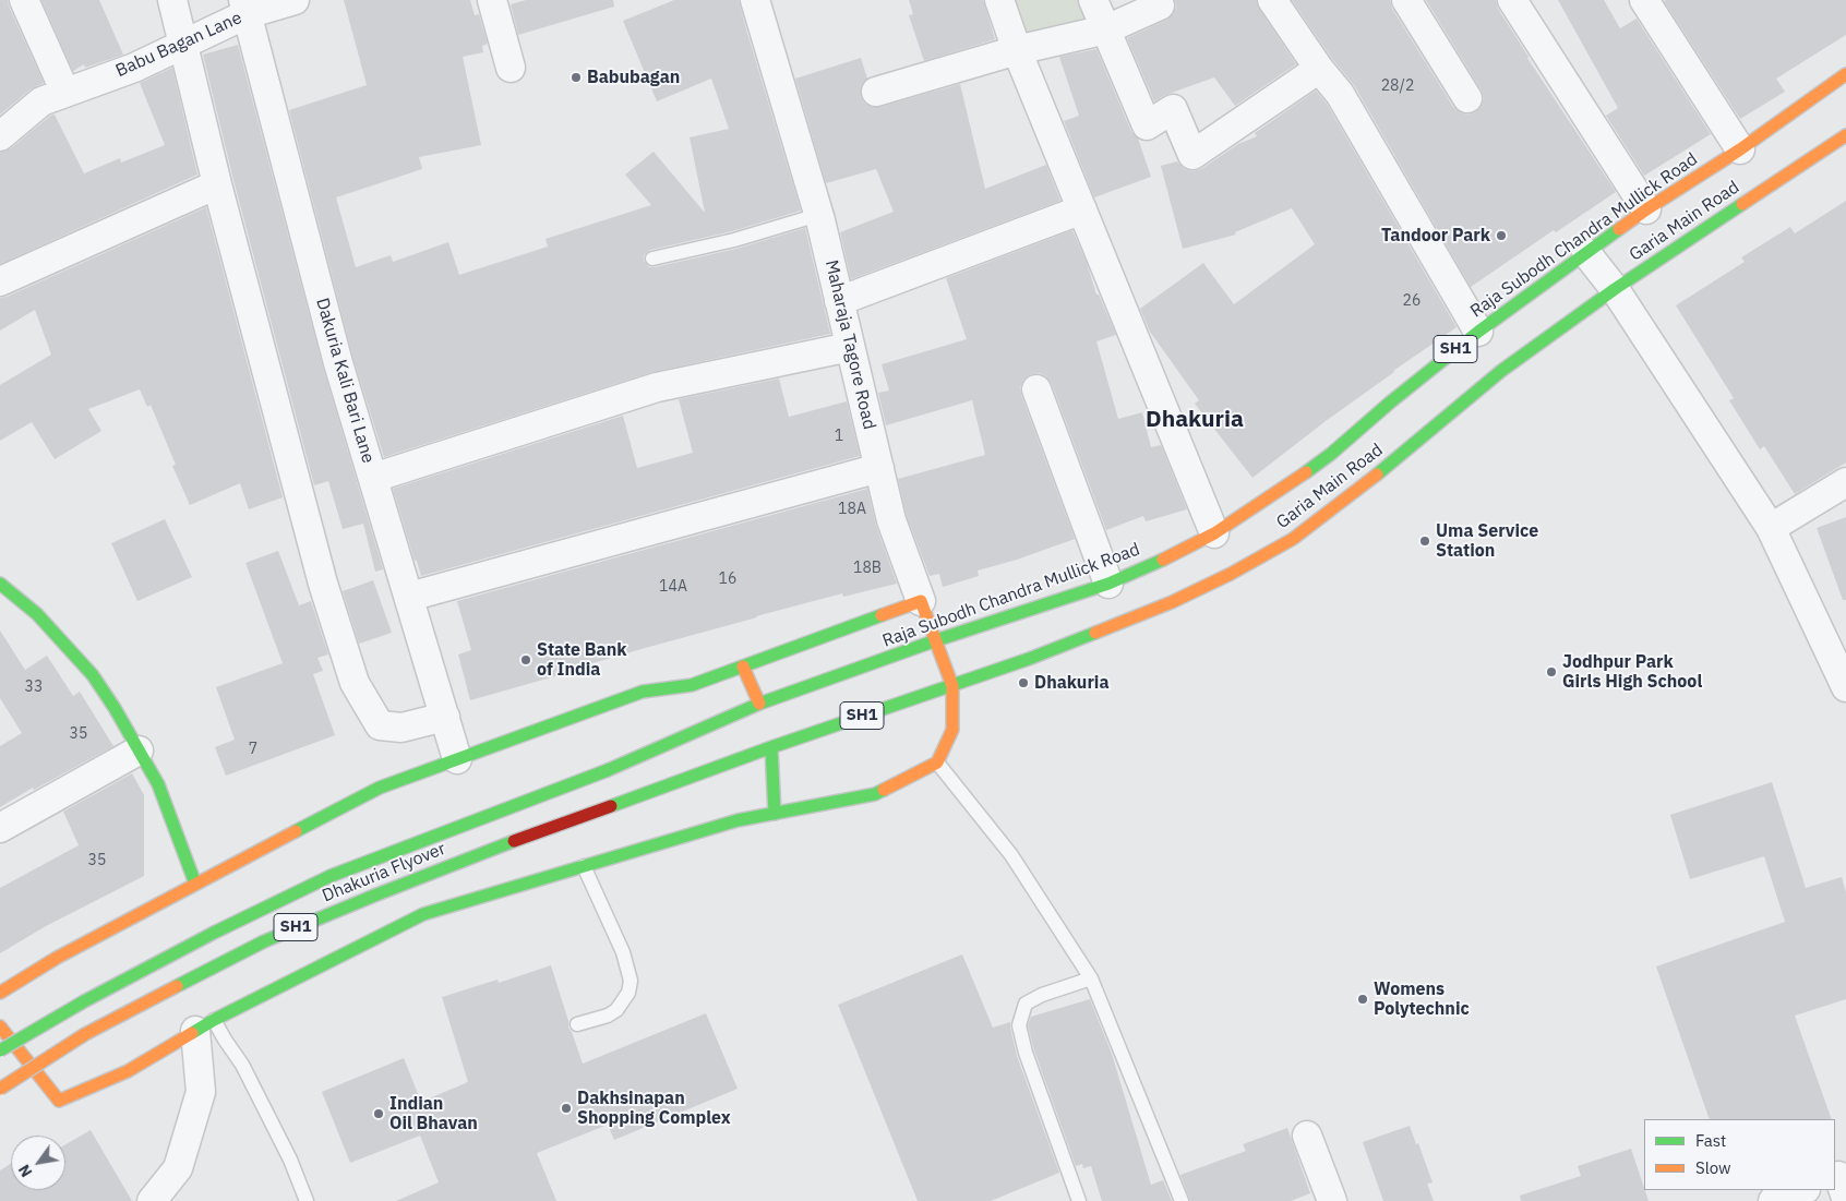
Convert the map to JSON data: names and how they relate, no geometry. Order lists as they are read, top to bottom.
{
  "streets": {
    "main road": [
      "Garia Main Road",
      "Raja Subodh Chandra Mullick Road",
      "Maharaja Tagore Road",
      "SH1",
      "Dhakuria Flyover"
    ],
    "street": ["Babu Bagan Lane", "Dakuria Kali Bari Lane"]
  },
  "crossings": [
    ["Babu Bagan Lane", "Dakuria Kali Bari Lane"],
    ["Garia Main Road", "Maharaja Tagore Road"],
    ["Garia Main Road", "Dhakuria Flyover"],
    ["Raja Subodh Chandra Mullick Road", "Maharaja Tagore Road"],
    ["Raja Subodh Chandra Mullick Road", "Dhakuria Flyover"]
  ],
  "districts": ["Dhakuria"],
  "places": [
    "Babubagan",
    "Tandoor Park",
    "Uma Service Station",
    "State Bank of India",
    "Jodhpur Park Girls High School",
    "Dhakuria",
    "Womens Polytechnic",
    "Dakhsinapan Shopping Complex",
    "Indian Oil Bhavan"
  ],
  "house_numbers": [
    "28/2",
    "26",
    "1",
    "18A",
    "18B",
    "16",
    "14A",
    "33",
    "35",
    "7",
    "35"
  ],
  "legend": ["Fast", "Slow"],
  "north": "bottom left"
}
